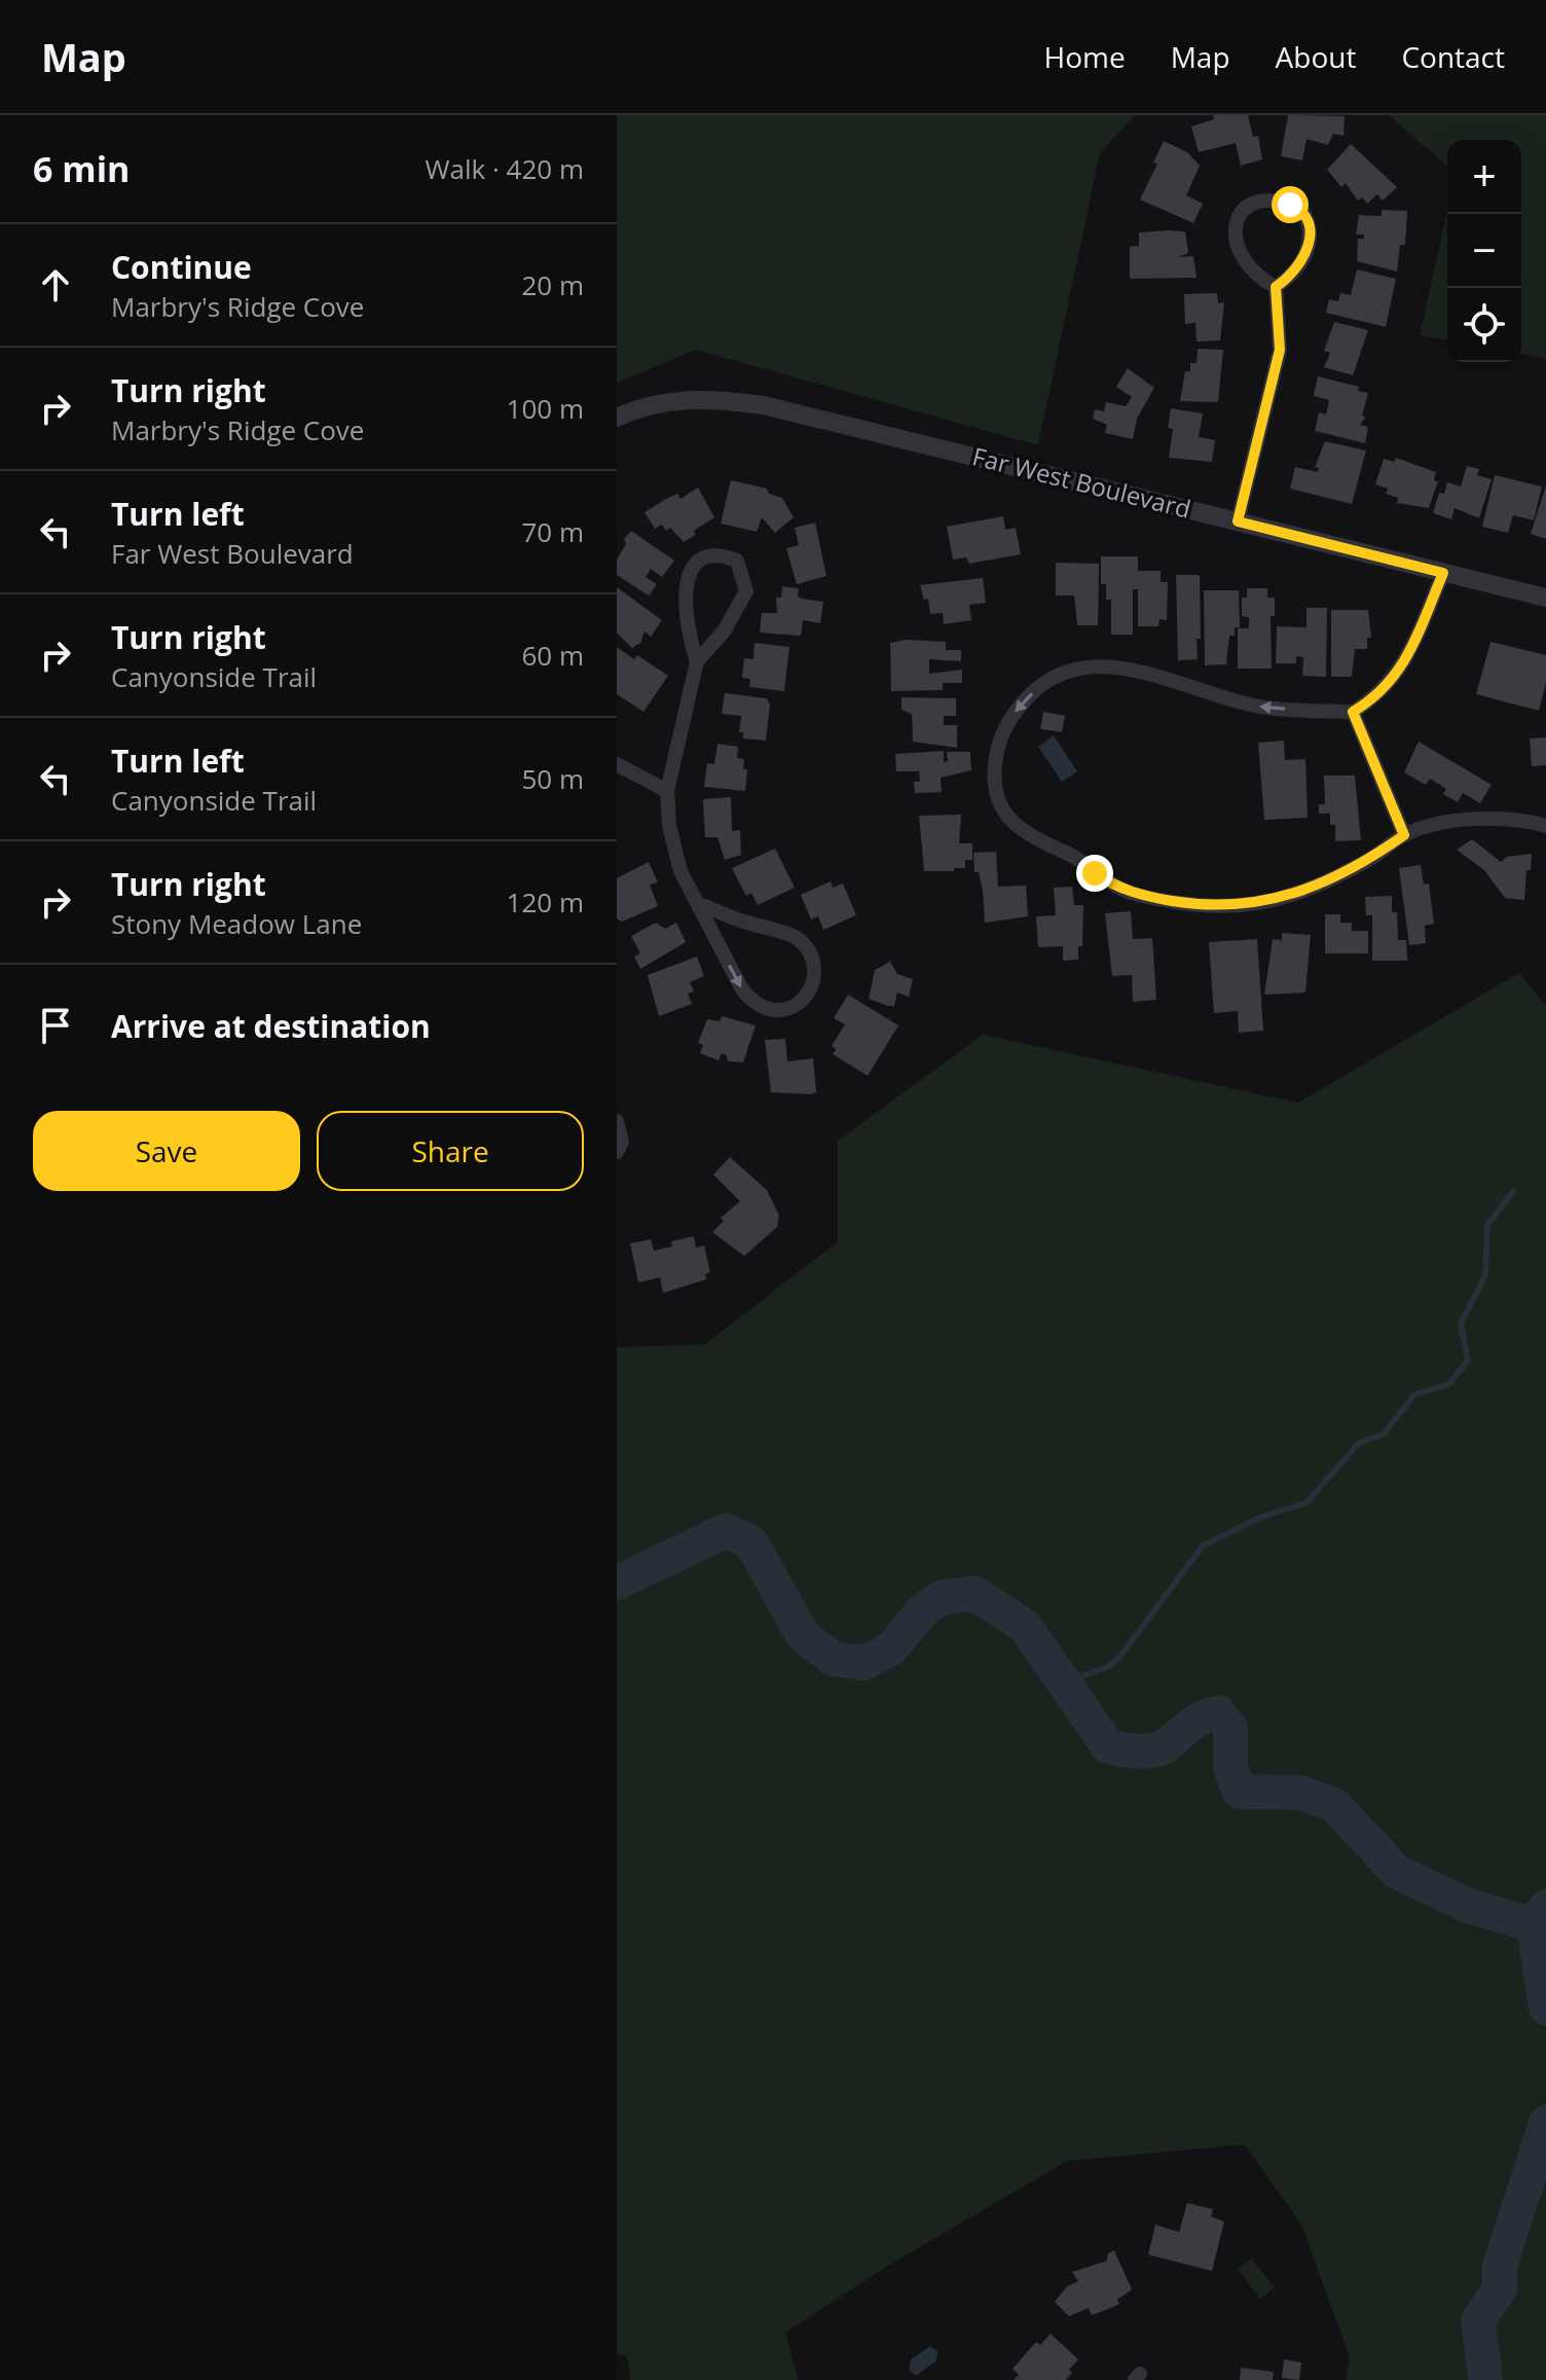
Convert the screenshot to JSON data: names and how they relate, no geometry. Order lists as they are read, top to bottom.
{
  "streets": {
    "street": ["Far West Boulevard"]
  },
  "page": {
    "header": "Map",
    "nav": [
      "Home",
      "Map",
      "About",
      "Contact"
    ],
    "heading": ["6 min", "Walk · 420 m"],
    "map_buttons": ["+", "−"],
    "list": [
      ["Continue", "Marbry's Ridge Cove", "20 m"],
      ["Turn right", "Marbry's Ridge Cove", "100 m"],
      ["Turn left", "Far West Boulevard", "70 m"],
      ["Turn right", "Canyonside Trail", "60 m"],
      ["Turn left", "Canyonside Trail", "50 m"],
      ["Turn right", "Stony Meadow Lane", "120 m"],
      "Arrive at destination"
    ],
    "buttons": ["Save", "Share"]
  }
}
